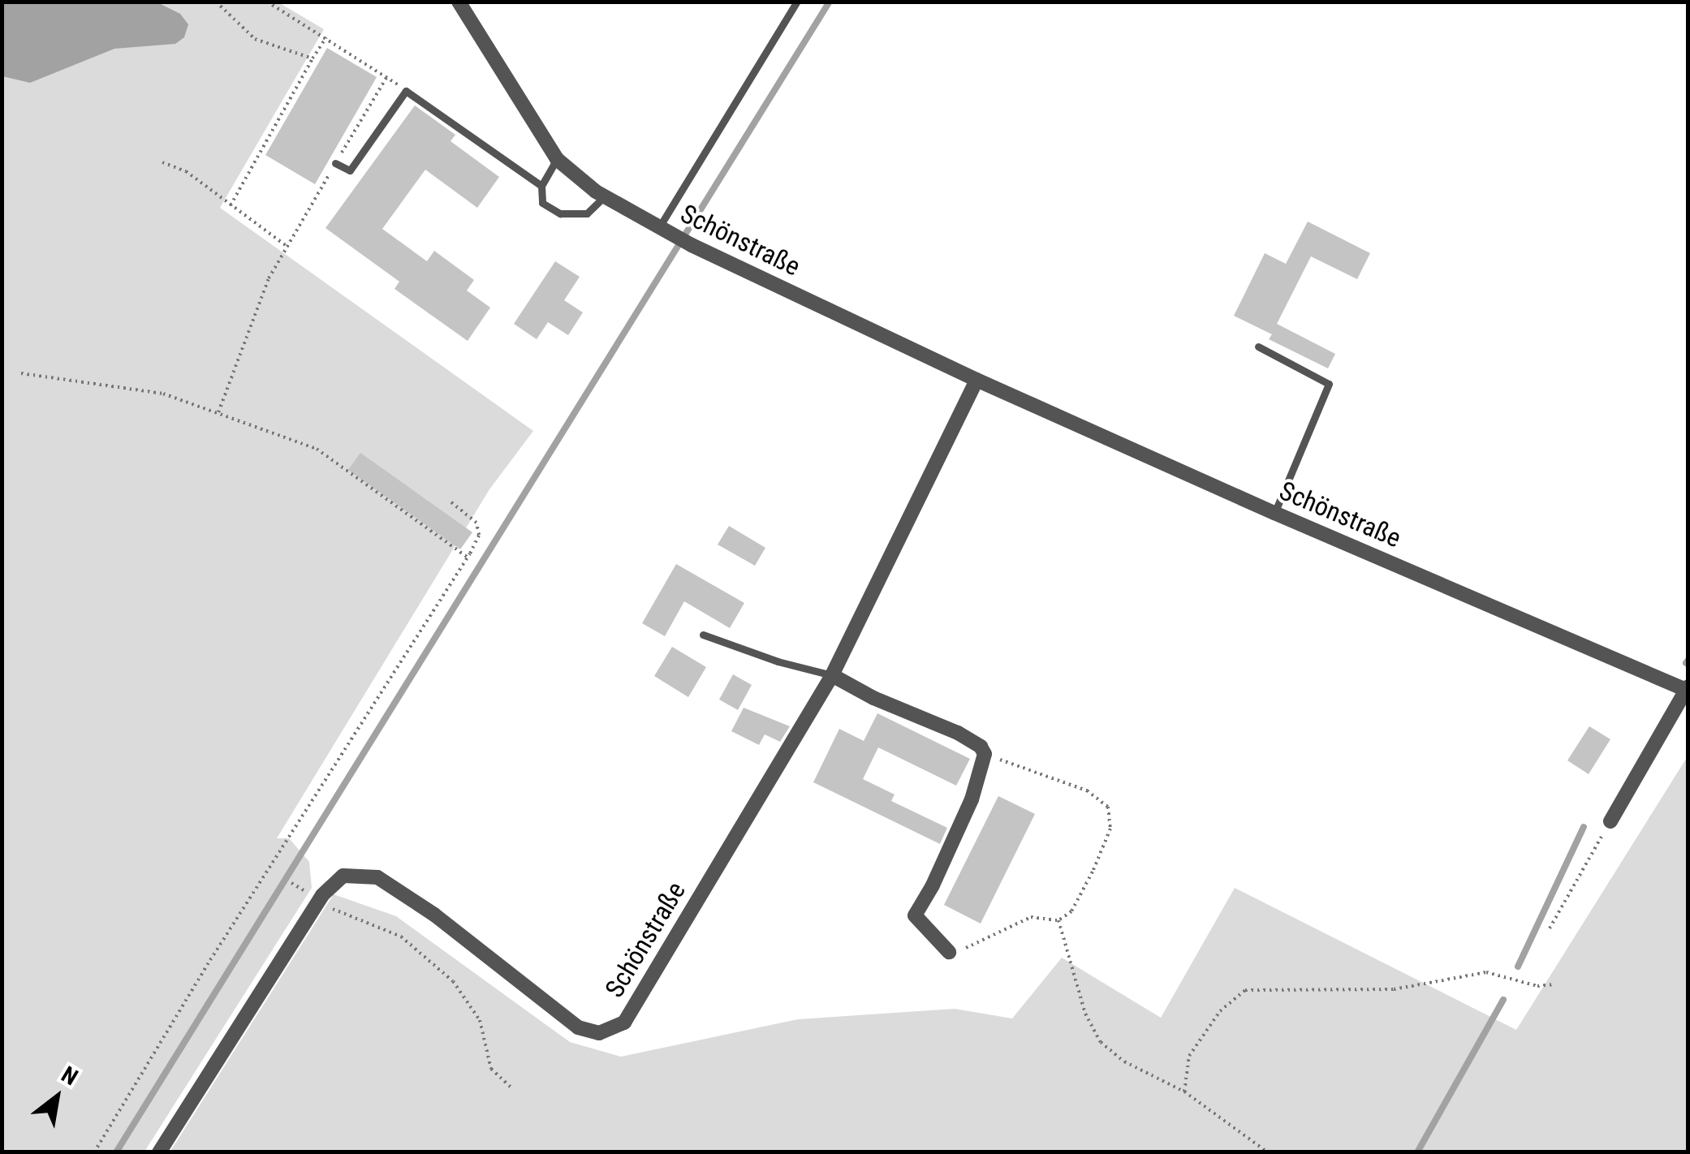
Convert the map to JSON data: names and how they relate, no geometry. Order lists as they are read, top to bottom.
{
  "streets": {
    "street": ["Schönstraße"]
  },
  "north": "top right"
}
